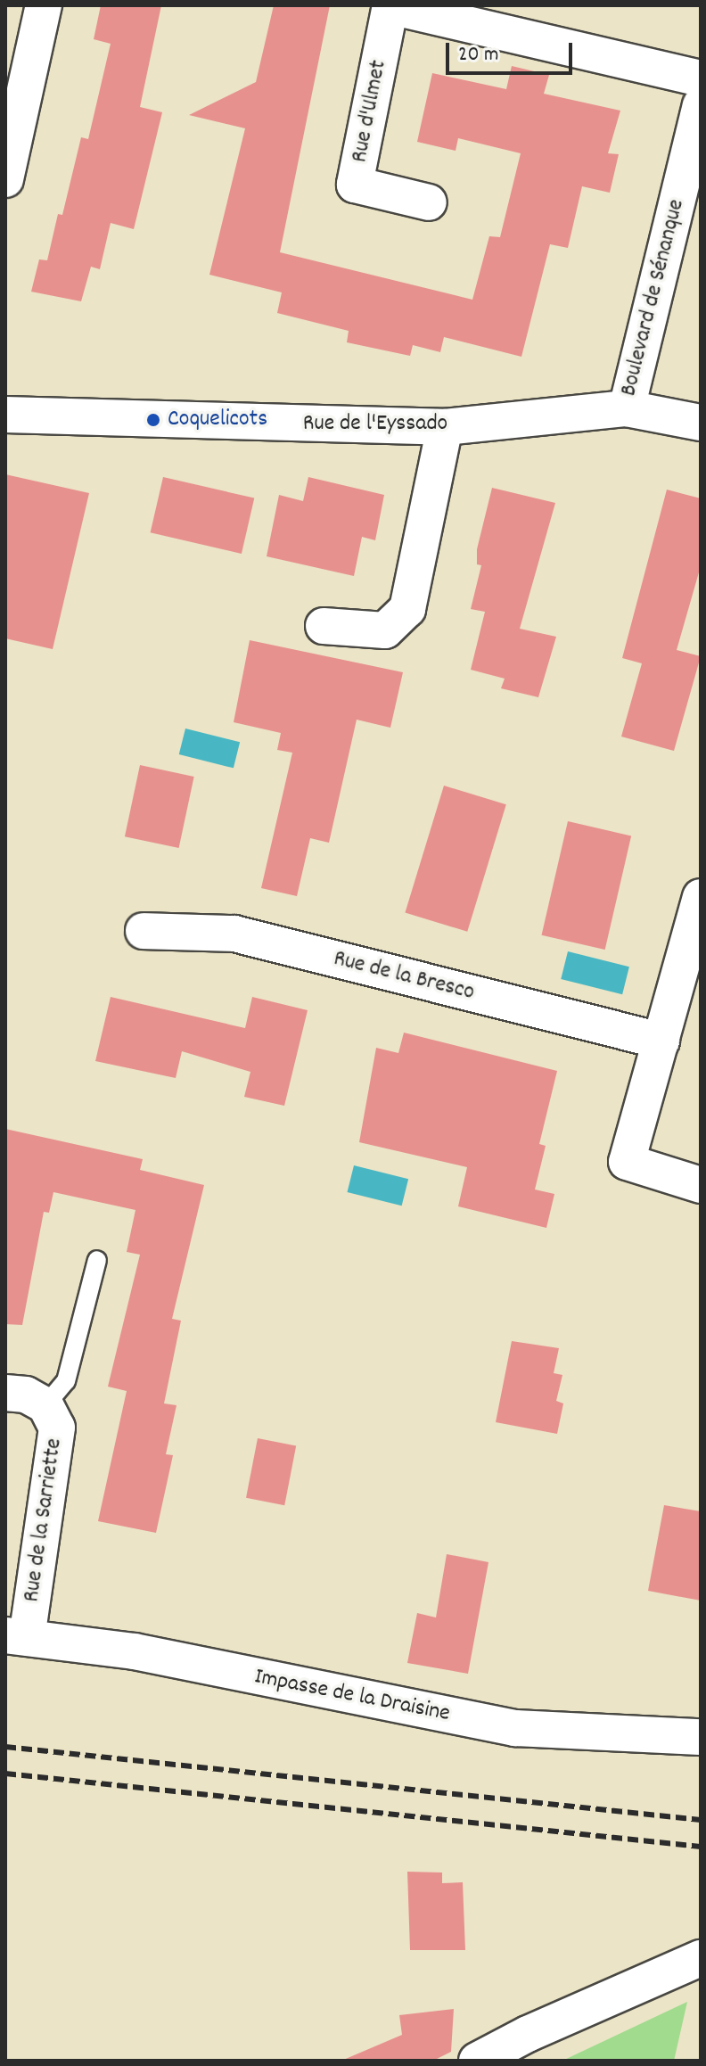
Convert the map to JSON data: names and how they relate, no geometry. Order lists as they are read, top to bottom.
{
  "streets": {
    "street": [
      "Rue d'Ulmet",
      "Boulevard de Sénanque",
      "Rue de l'Eyssado",
      "Rue de la Bresco",
      "Rue de la Sarriette",
      "Impasse de la Draisine"
    ]
  },
  "crossings": [
    ["Boulevard de Sénanque", "Rue de l'Eyssado"],
    ["Rue de la Sarriette", "Impasse de la Draisine"]
  ],
  "places": ["Coquelicots"],
  "scale_bar": "20 m"
}
